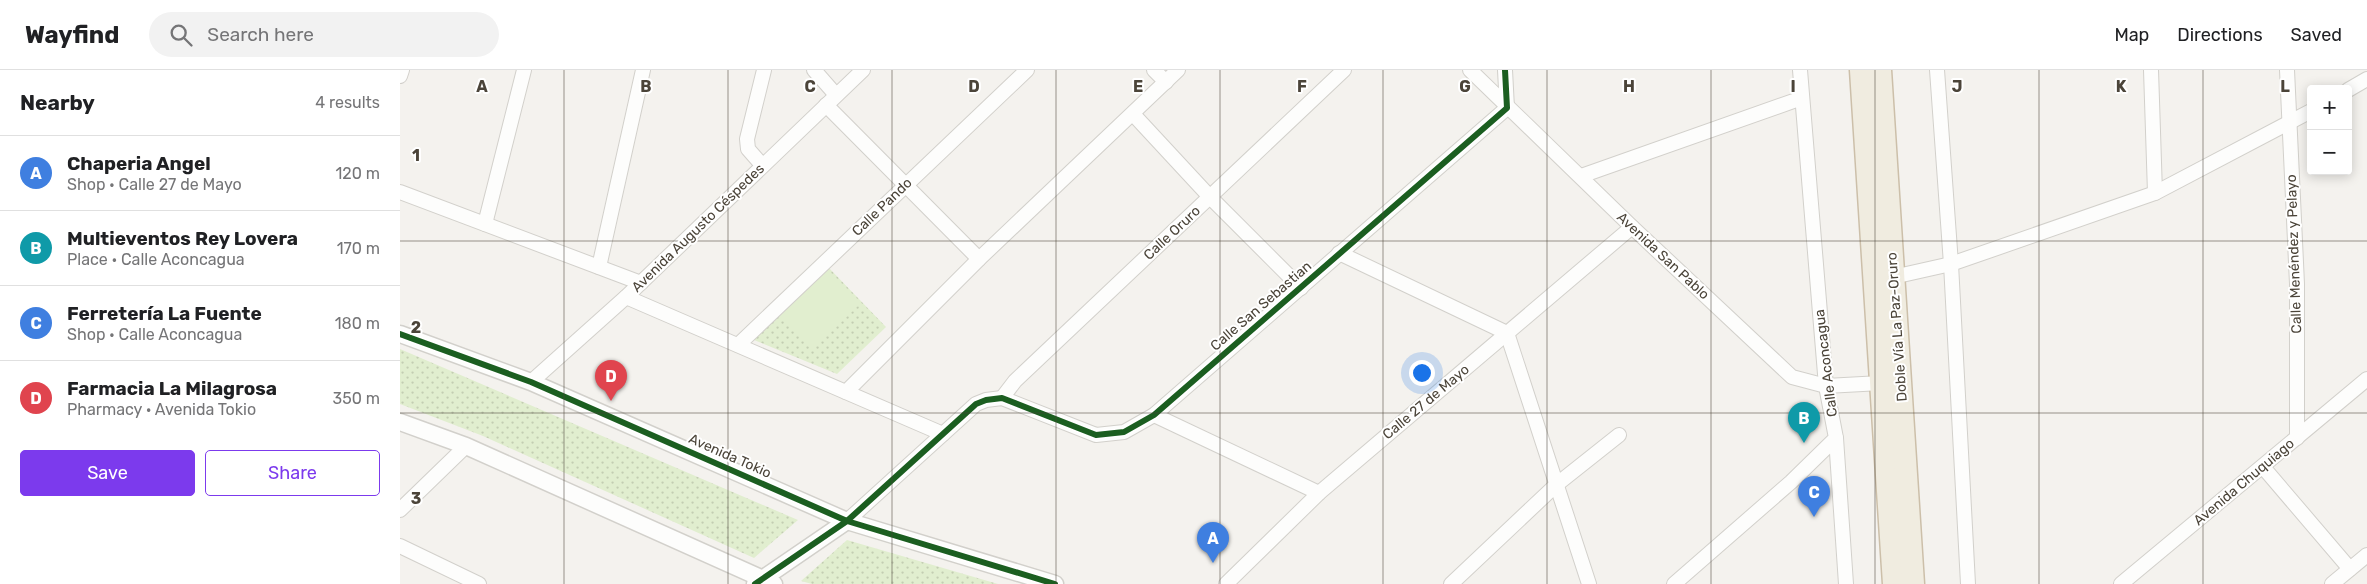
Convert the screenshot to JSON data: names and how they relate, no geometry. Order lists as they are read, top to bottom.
{
  "streets": {
    "highway": ["Doble Vía La Paz-Oruro"],
    "street": [
      "Calle Pando",
      "Avenida Augusto Céspedes",
      "Calle Oruro",
      "Calle Menéndez y Pelayo",
      "Avenida San Pablo",
      "Calle San Sebastian",
      "Calle Aconcagua",
      "Calle 27 de Mayo",
      "Avenida Tokio",
      "Avenida Chuquiago"
    ]
  },
  "crossings": [
    ["Avenida Augusto Céspedes", "Avenida Tokio"],
    ["Calle Oruro", "Calle San Sebastian"],
    ["Calle Menéndez y Pelayo", "Avenida Chuquiago"],
    ["Avenida San Pablo", "Calle San Sebastian"],
    ["Avenida San Pablo", "Doble Vía La Paz-Oruro"],
    ["Avenida San Pablo", "Calle Aconcagua"],
    ["Avenida San Pablo", "Calle 27 de Mayo"]
  ],
  "page": {
    "header": "Wayfind",
    "search": "Search here",
    "nav": ["Map", "Directions", "Saved"],
    "heading": ["Nearby", "4 results"],
    "map_buttons": ["+", "−"],
    "list": [
      {
        "mark": "A",
        "name": "Chaperia Angel",
        "note": "Shop · Calle 27 de Mayo",
        "value": "120 m"
      },
      {
        "mark": "B",
        "name": "Multieventos Rey Lovera",
        "note": "Place · Calle Aconcagua",
        "value": "170 m"
      },
      {
        "mark": "C",
        "name": "Ferretería La Fuente",
        "note": "Shop · Calle Aconcagua",
        "value": "180 m"
      },
      {
        "mark": "D",
        "name": "Farmacia La Milagrosa",
        "note": "Pharmacy · Avenida Tokio",
        "value": "350 m"
      }
    ],
    "pins": [
      "D",
      "B",
      "C",
      "A"
    ],
    "buttons": ["Save", "Share"]
  },
  "grid": {
    "columns": [
      "A",
      "B",
      "C",
      "D",
      "E",
      "F",
      "G",
      "H",
      "I",
      "J",
      "K",
      "L"
    ],
    "rows": ["1", "2", "3"]
  }
}
